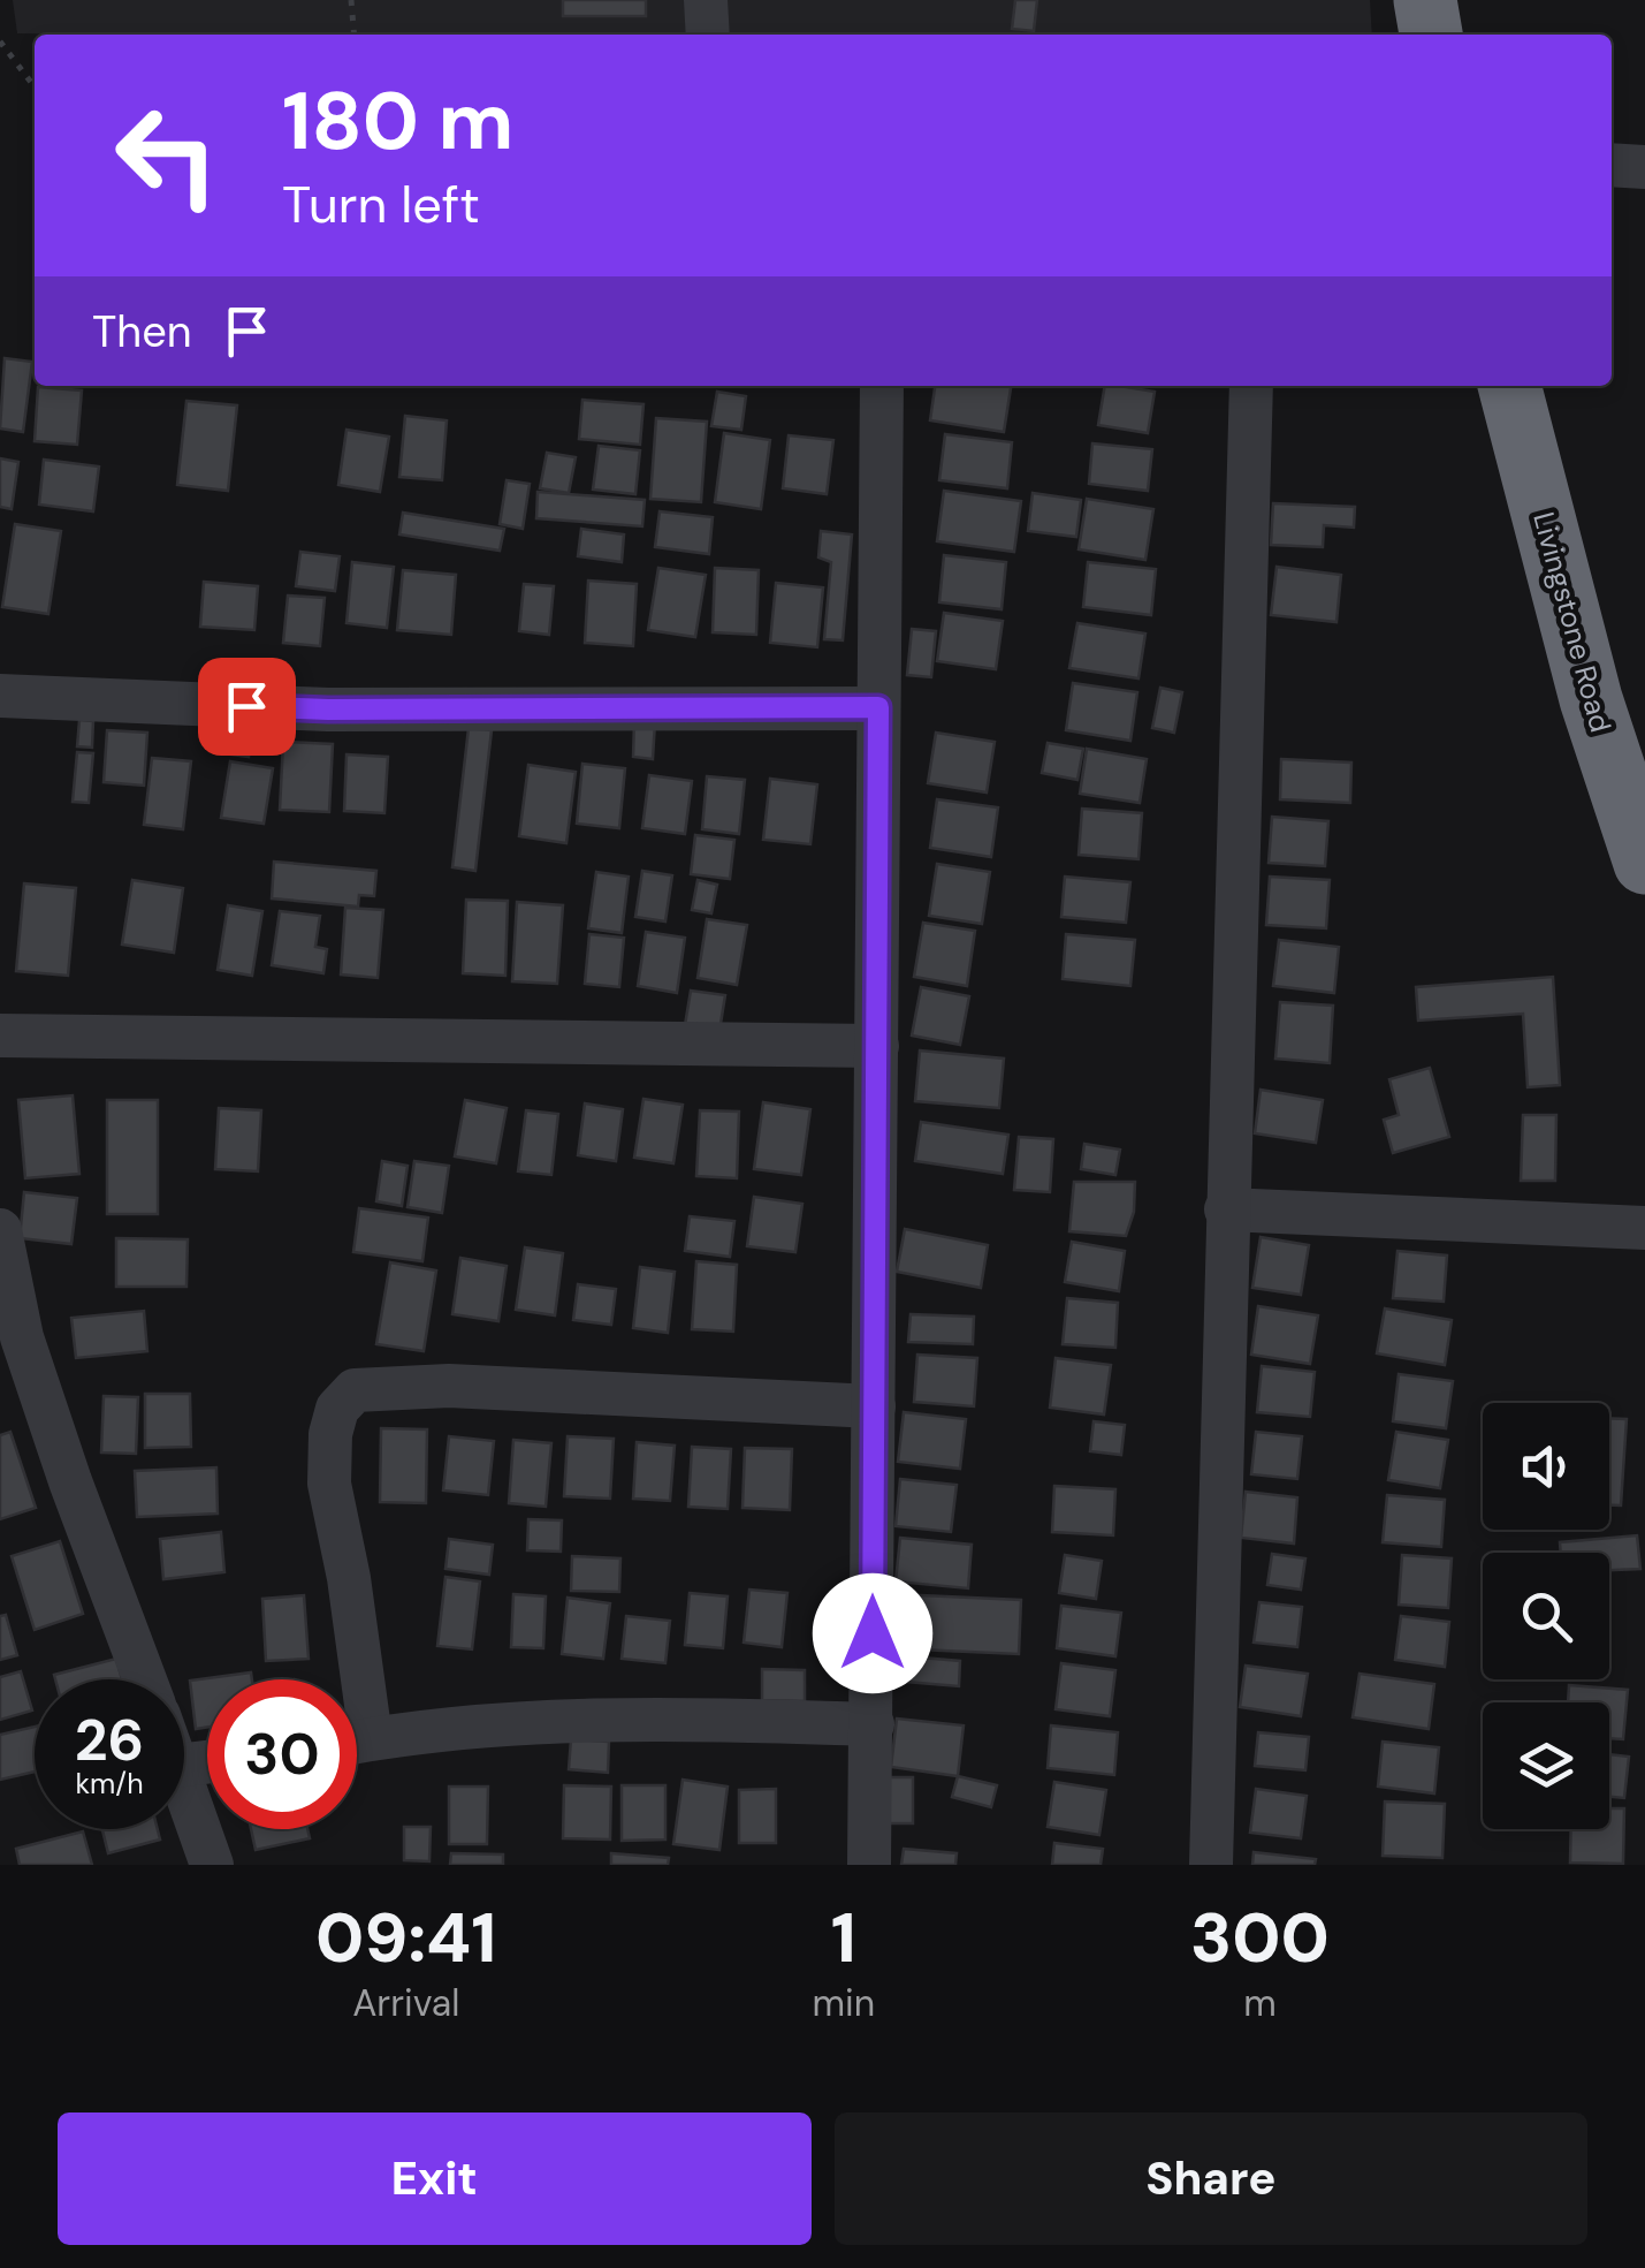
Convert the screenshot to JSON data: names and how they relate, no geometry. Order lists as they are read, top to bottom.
{
  "streets": {
    "highway": ["Livingstone Road"]
  },
  "page": {
    "turn": ["180 m", "Turn left"],
    "then": "Then",
    "speed": "26 km/h",
    "limit": "30",
    "eta": [
      "09:41",
      "Arrival",
      "1",
      "min",
      "300",
      "m"
    ],
    "buttons": ["Exit", "Share"]
  }
}
